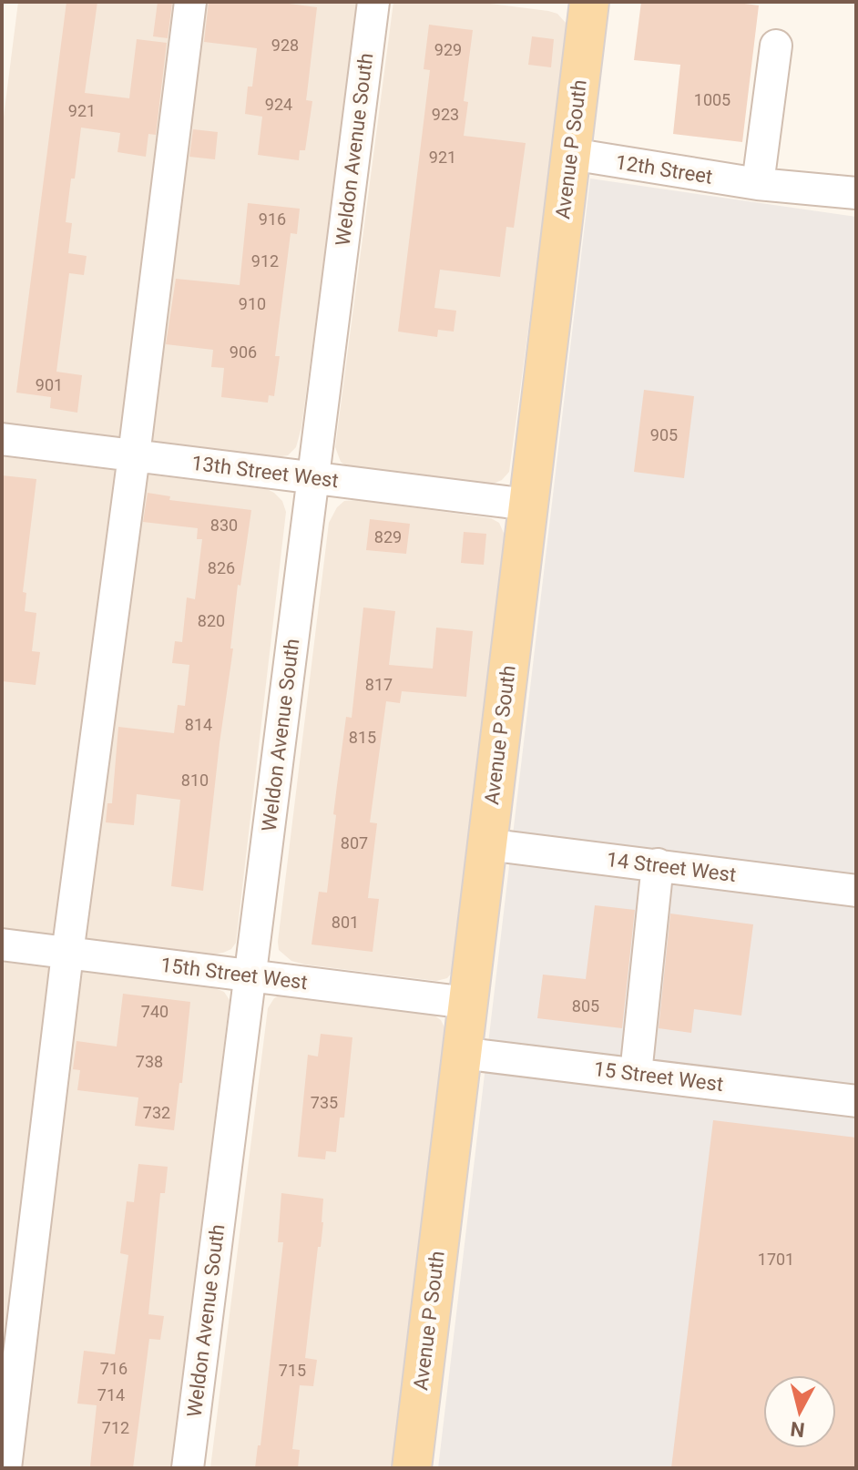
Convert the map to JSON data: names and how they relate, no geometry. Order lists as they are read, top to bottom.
{
  "streets": {
    "main road": ["Avenue P South"],
    "street": [
      "Weldon Avenue South",
      "12th Street",
      "13th Street West",
      "14 Street West",
      "15th Street West",
      "15 Street West"
    ]
  },
  "crossings": [
    ["Weldon Avenue South", "13th Street West"],
    ["Weldon Avenue South", "15th Street West"],
    ["Avenue P South", "12th Street"],
    ["Avenue P South", "13th Street West"],
    ["Avenue P South", "14 Street West"],
    ["Avenue P South", "15th Street West"],
    ["Avenue P South", "15 Street West"]
  ],
  "house_numbers": [
    "928",
    "929",
    "1005",
    "924",
    "921",
    "923",
    "921",
    "916",
    "912",
    "910",
    "906",
    "901",
    "905",
    "830",
    "829",
    "826",
    "820",
    "817",
    "814",
    "815",
    "810",
    "807",
    "801",
    "805",
    "740",
    "738",
    "735",
    "732",
    "1701",
    "716",
    "715",
    "714",
    "712"
  ],
  "north": "bottom"
}
